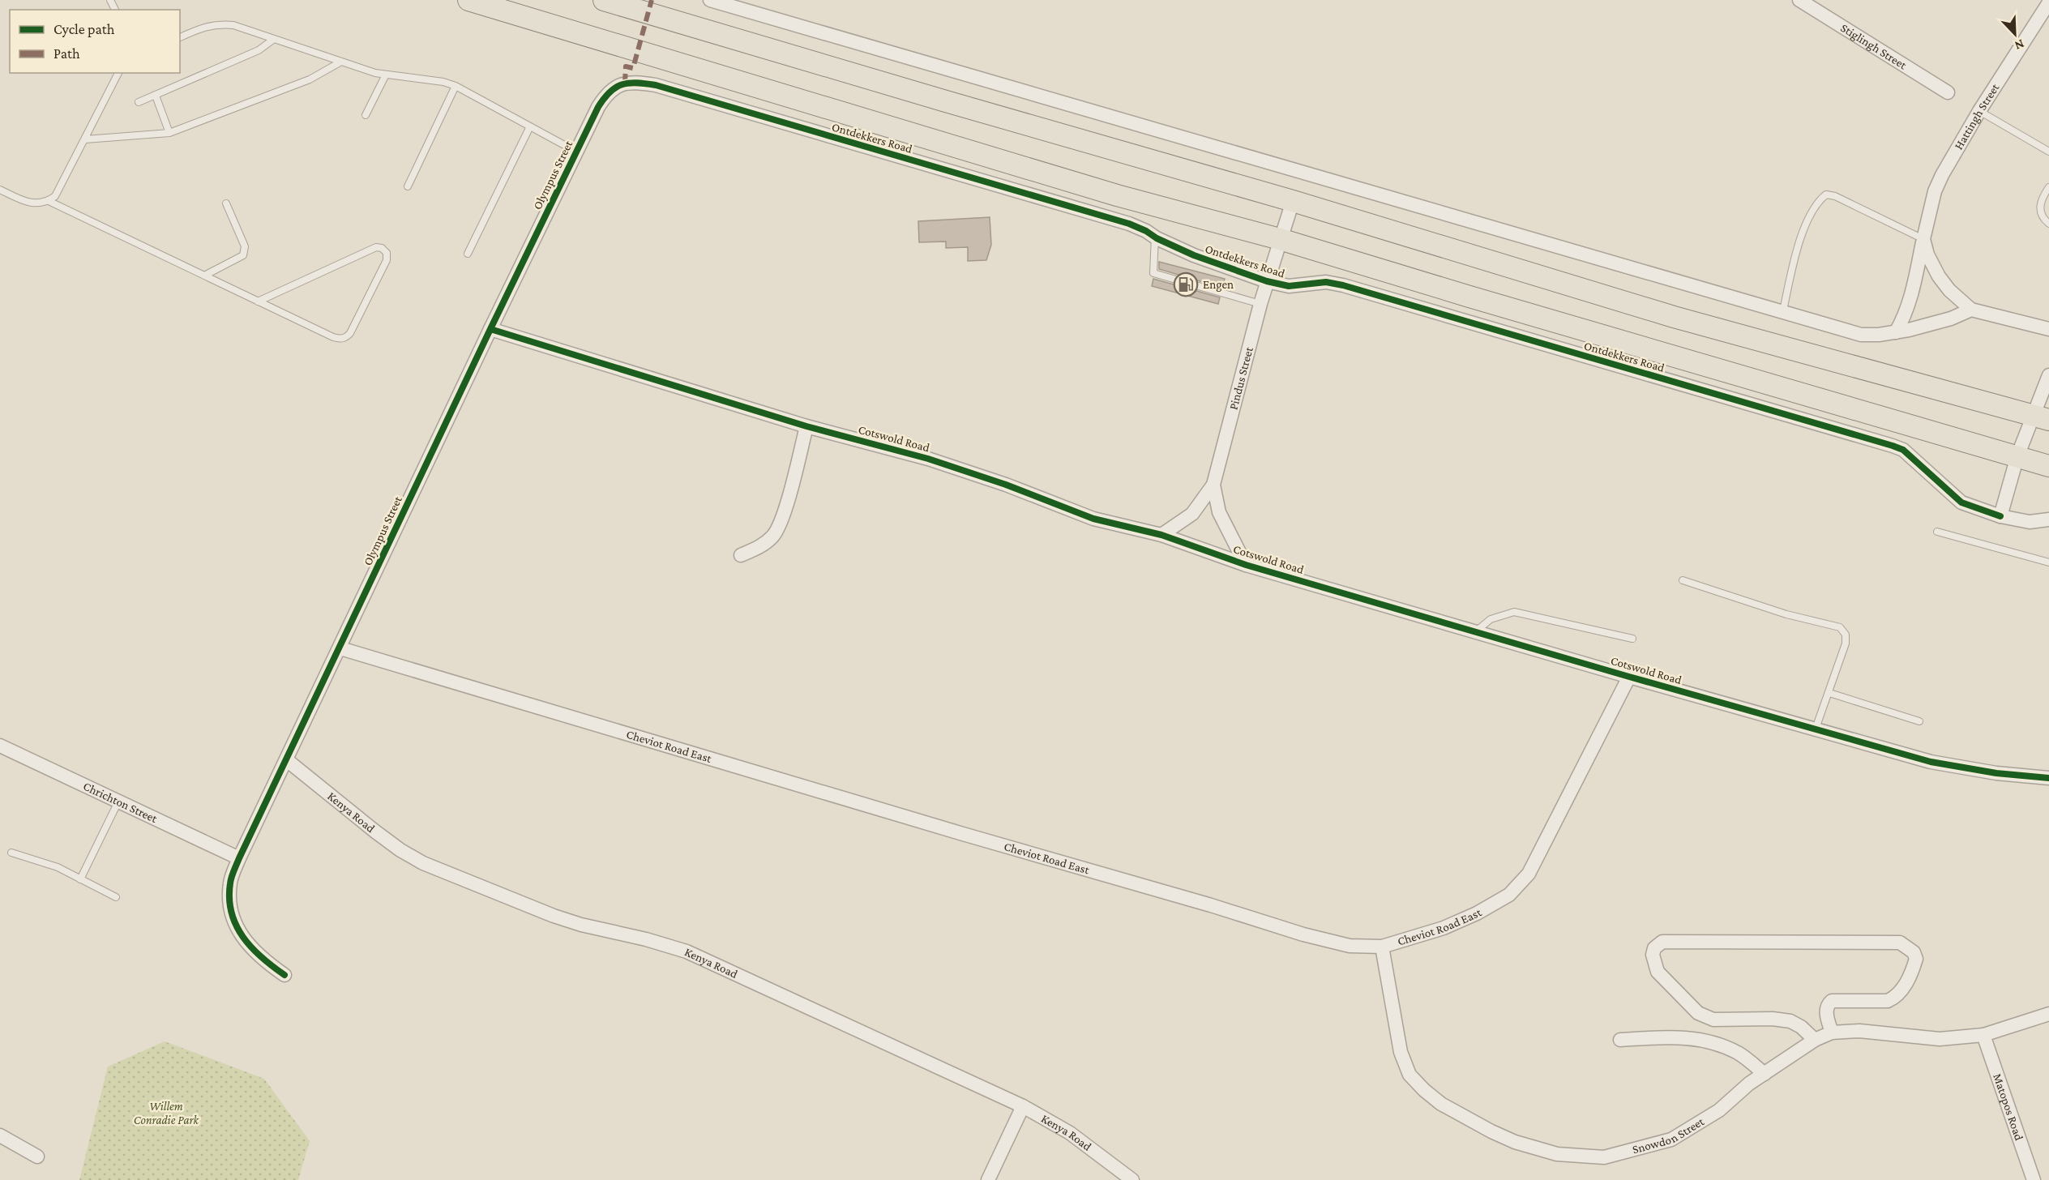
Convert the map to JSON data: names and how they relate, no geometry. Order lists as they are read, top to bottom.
{
  "streets": {
    "main road": ["Ontdekkers Road"],
    "street": [
      "Stiglingh Street",
      "Hattingh Street",
      "Olympus Street",
      "Pindus Street",
      "Cotswold Road",
      "Cheviot Road East",
      "Chrichton Street",
      "Kenya Road",
      "Matopos Road",
      "Snowdon Street"
    ]
  },
  "crossings": [
    ["Ontdekkers Road", "Olympus Street"],
    ["Ontdekkers Road", "Pindus Street"],
    ["Olympus Street", "Cotswold Road"],
    ["Olympus Street", "Cheviot Road East"],
    ["Olympus Street", "Chrichton Street"],
    ["Olympus Street", "Kenya Road"],
    ["Pindus Street", "Cotswold Road"],
    ["Cotswold Road", "Cheviot Road East"],
    ["Cheviot Road East", "Snowdon Street"],
    ["Matopos Road", "Snowdon Street"]
  ],
  "parks": ["Willem Conradie Park"],
  "places": {
    "fuel station": ["Engen"]
  },
  "legend": ["Cycle path", "Path"],
  "north": "bottom right"
}
